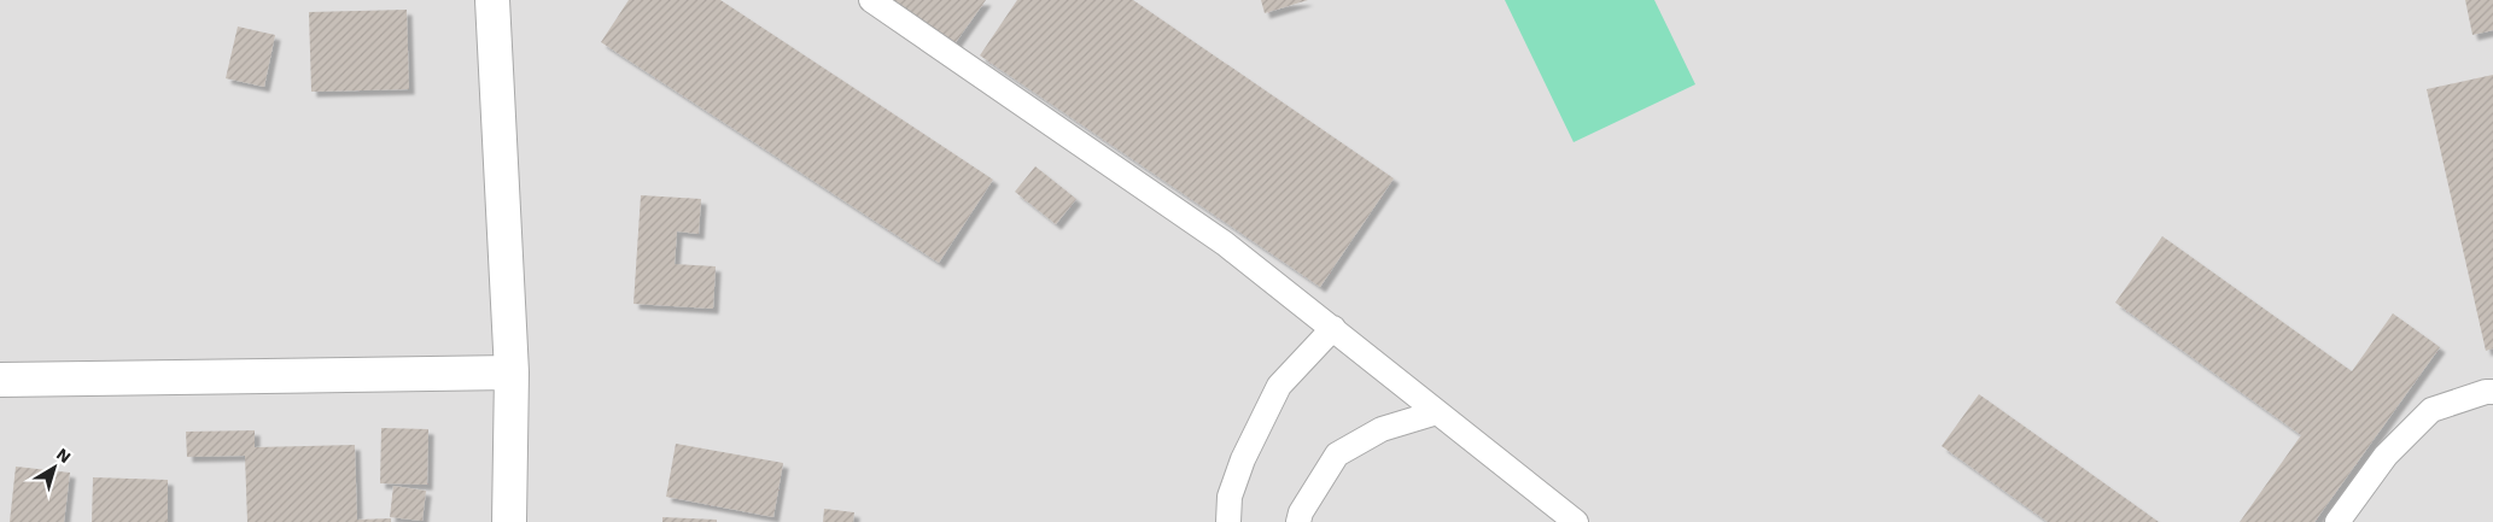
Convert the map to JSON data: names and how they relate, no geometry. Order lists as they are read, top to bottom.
{
  "north": "top right"
}
